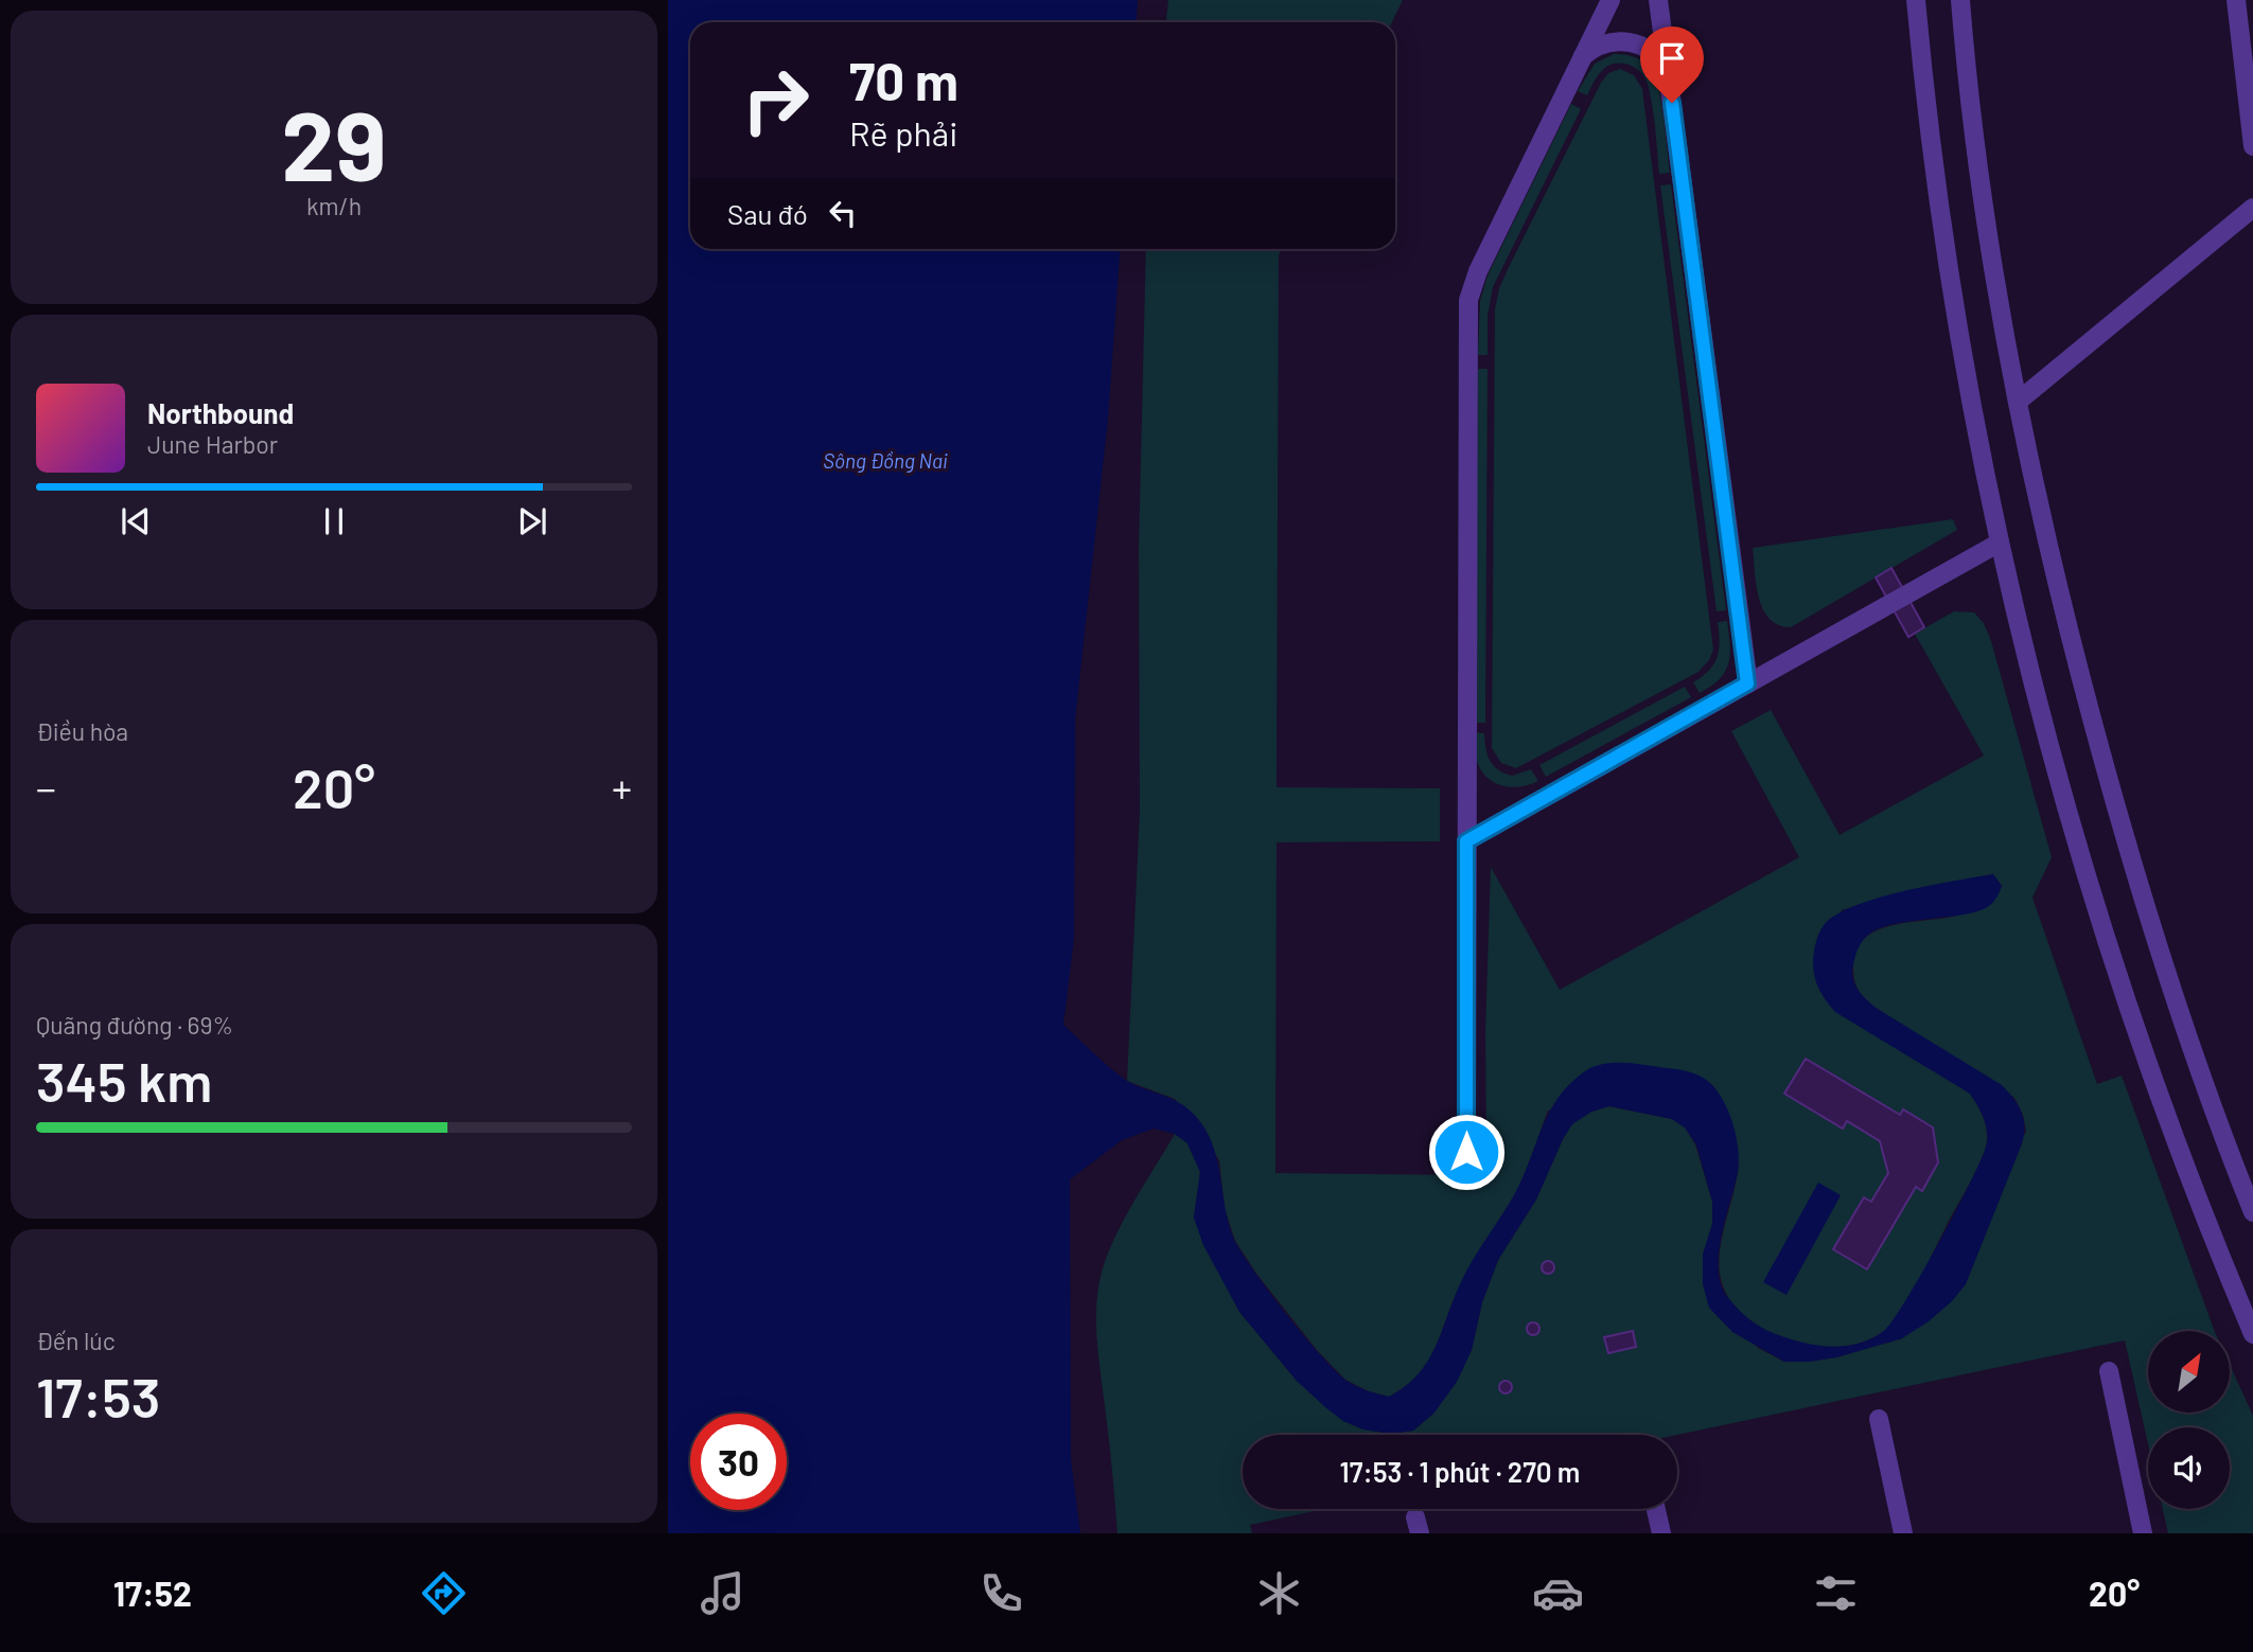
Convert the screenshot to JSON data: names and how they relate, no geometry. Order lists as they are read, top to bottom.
{
  "water": ["Sông Đồng Nai"],
  "north": "top right",
  "page": {
    "tile": [
      ["29", "km/h"],
      "Điều hòa",
      ["Quãng đường · 69%", "345 km"],
      ["Đến lúc", "17:53"]
    ],
    "turn": ["70 m", "Rẽ phải"],
    "then": "Sau đó",
    "song": ["Northbound", "June Harbor"],
    "heat": ["−", "20°", "+"],
    "limit": "30",
    "trip": "17:53 · 1 phút · 270 m",
    "tabs": ["17:52", "20°"]
  }
}
